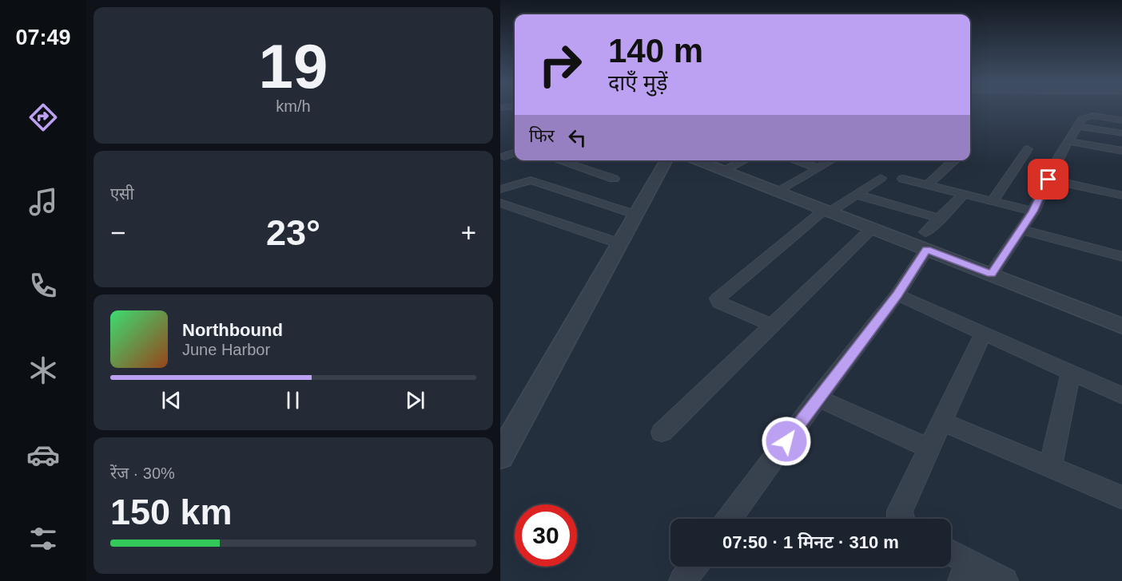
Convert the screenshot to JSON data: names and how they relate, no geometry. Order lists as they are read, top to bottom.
{
  "page": {
    "tabs": "07:49",
    "tile": [
      ["19", "km/h"],
      "एसी",
      ["रेंज · 30%", "150 km"]
    ],
    "turn": ["140 m", "दाएँ मुड़ें"],
    "then": "फिर",
    "heat": ["−", "23°", "+"],
    "song": ["Northbound", "June Harbor"],
    "limit": "30",
    "trip": "07:50 · 1 मिनट · 310 m"
  }
}
